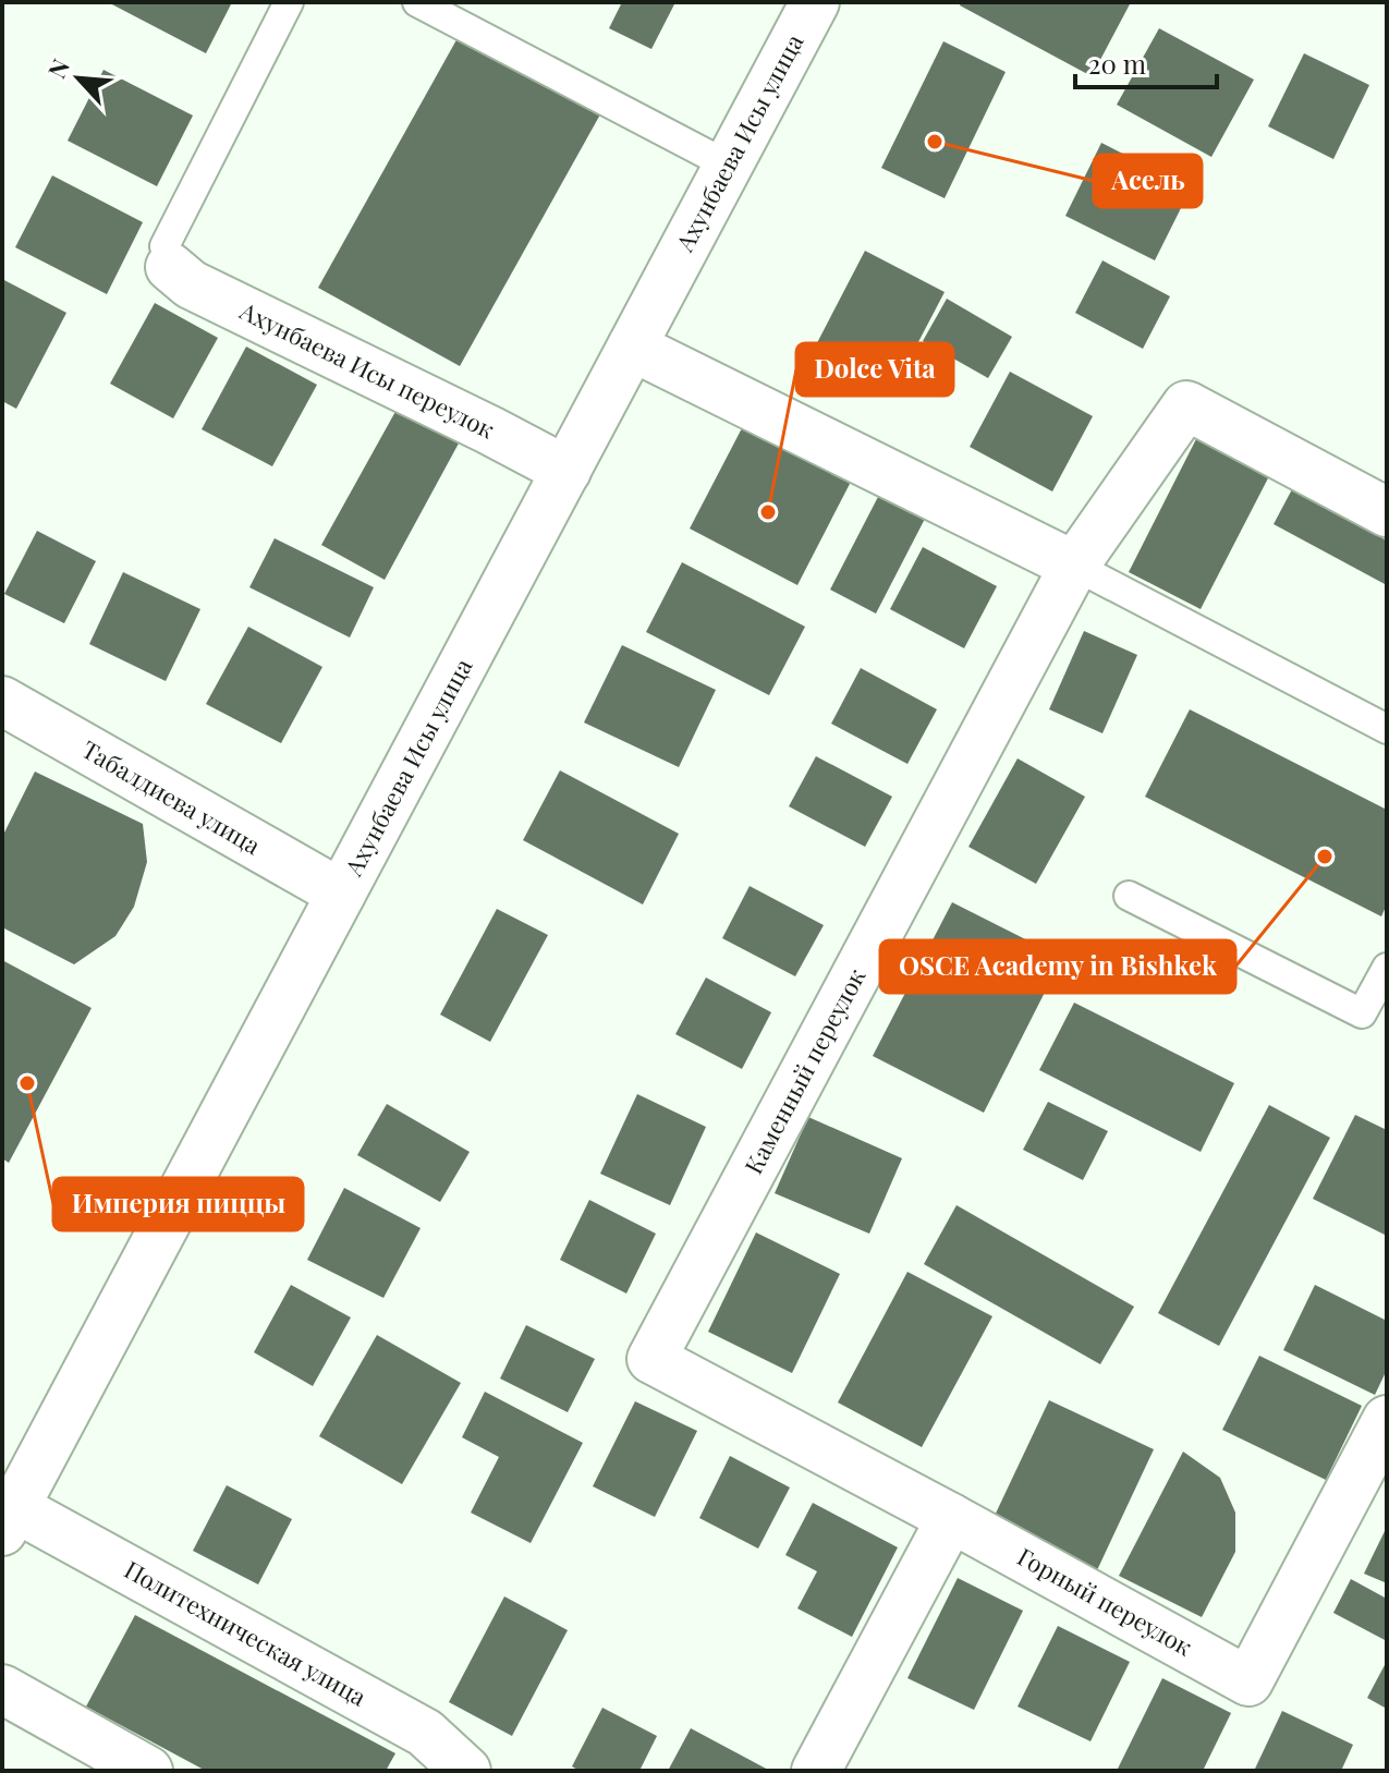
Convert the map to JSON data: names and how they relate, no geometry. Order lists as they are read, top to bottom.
{
  "streets": {
    "street": [
      "Ахунбаева Исы улица",
      "Ахунбаева Исы переулок",
      "Табалдиева улица",
      "Каменный переулок",
      "Горный переулок",
      "Политехническая улица"
    ]
  },
  "crossings": [
    ["Ахунбаева Исы улица", "Ахунбаева Исы переулок"],
    ["Ахунбаева Исы улица", "Табалдиева улица"],
    ["Ахунбаева Исы улица", "Политехническая улица"],
    ["Каменный переулок", "Горный переулок"]
  ],
  "places": [
    "Асель",
    "Dolce Vita",
    "OSCE Academy in Bishkek",
    "Империя пиццы"
  ],
  "scale_bar": "20 m",
  "north": "top left"
}
